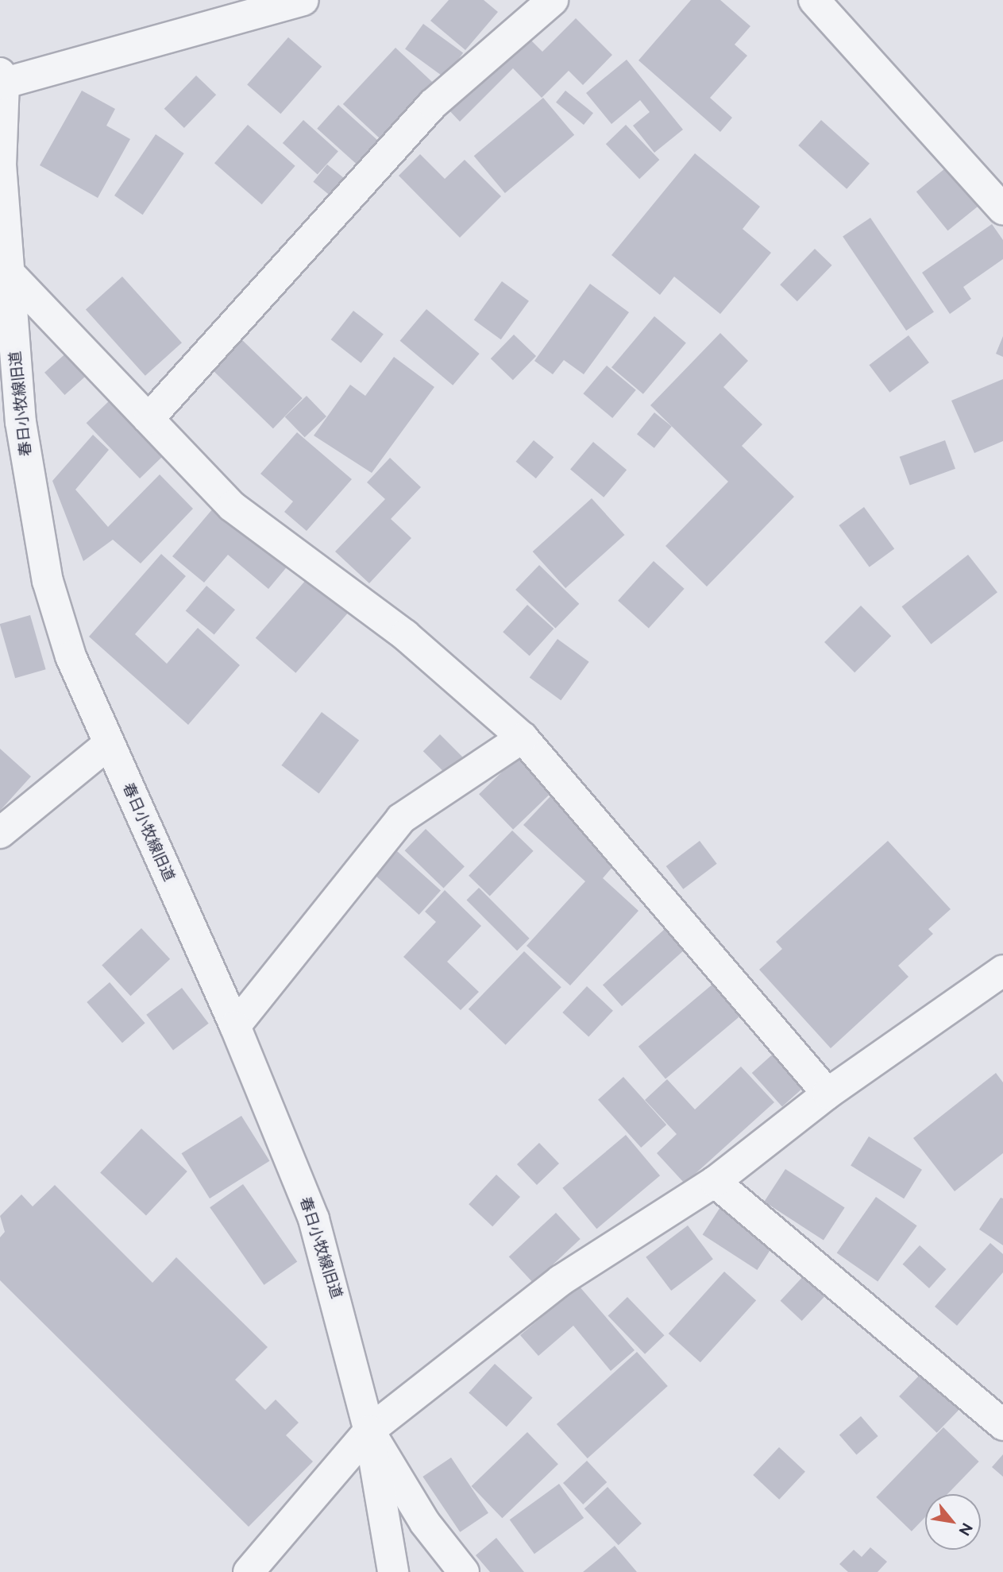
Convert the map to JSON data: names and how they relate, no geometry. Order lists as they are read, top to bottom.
{
  "streets": {
    "street": ["春日小牧線旧道"]
  },
  "north": "bottom right"
}
